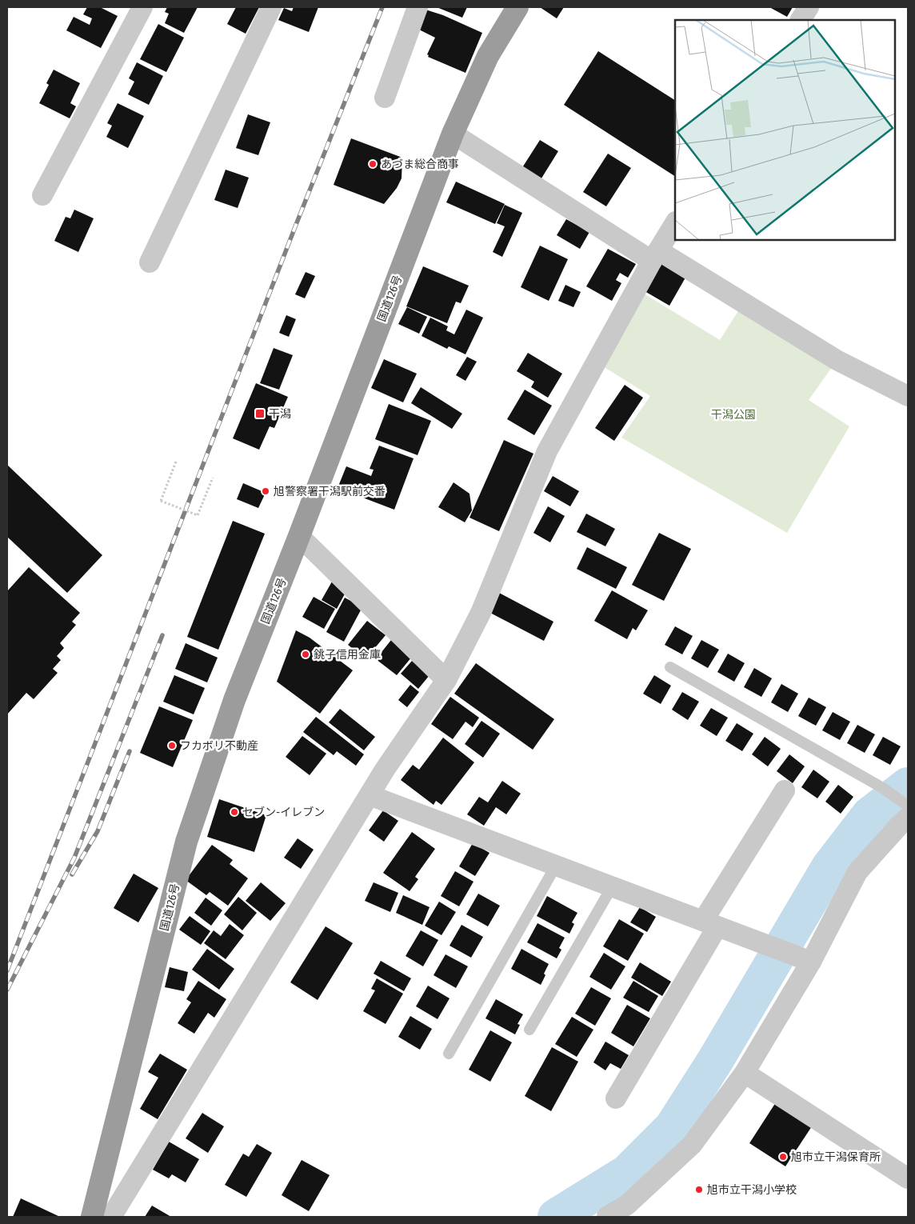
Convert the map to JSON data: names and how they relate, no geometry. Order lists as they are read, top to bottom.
{
  "streets": {
    "highway": ["国道126号"]
  },
  "parks": ["干潟公園"],
  "places": {
    "other": [
      "あづま総合商事",
      "旭警察署干潟駅前交番",
      "銚子信用金庫",
      "フカボリ不動産",
      "セブン-イレブン",
      "旭市立干潟保育所",
      "旭市立干潟小学校"
    ],
    "transit": ["干潟"]
  }
}
